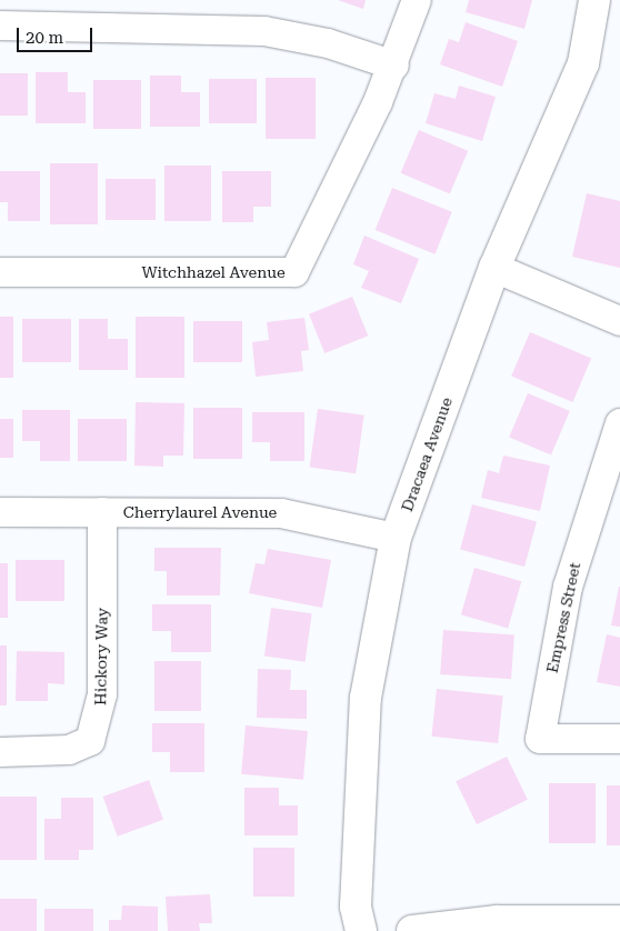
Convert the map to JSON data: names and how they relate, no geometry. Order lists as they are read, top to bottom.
{
  "streets": {
    "street": [
      "Witchhazel Avenue",
      "Dracaea Avenue",
      "Cherrylaurel Avenue",
      "Empress Street",
      "Hickory Way"
    ]
  },
  "crossings": [
    ["Dracaea Avenue", "Cherrylaurel Avenue"],
    ["Cherrylaurel Avenue", "Hickory Way"]
  ],
  "scale_bar": "20 m"
}
